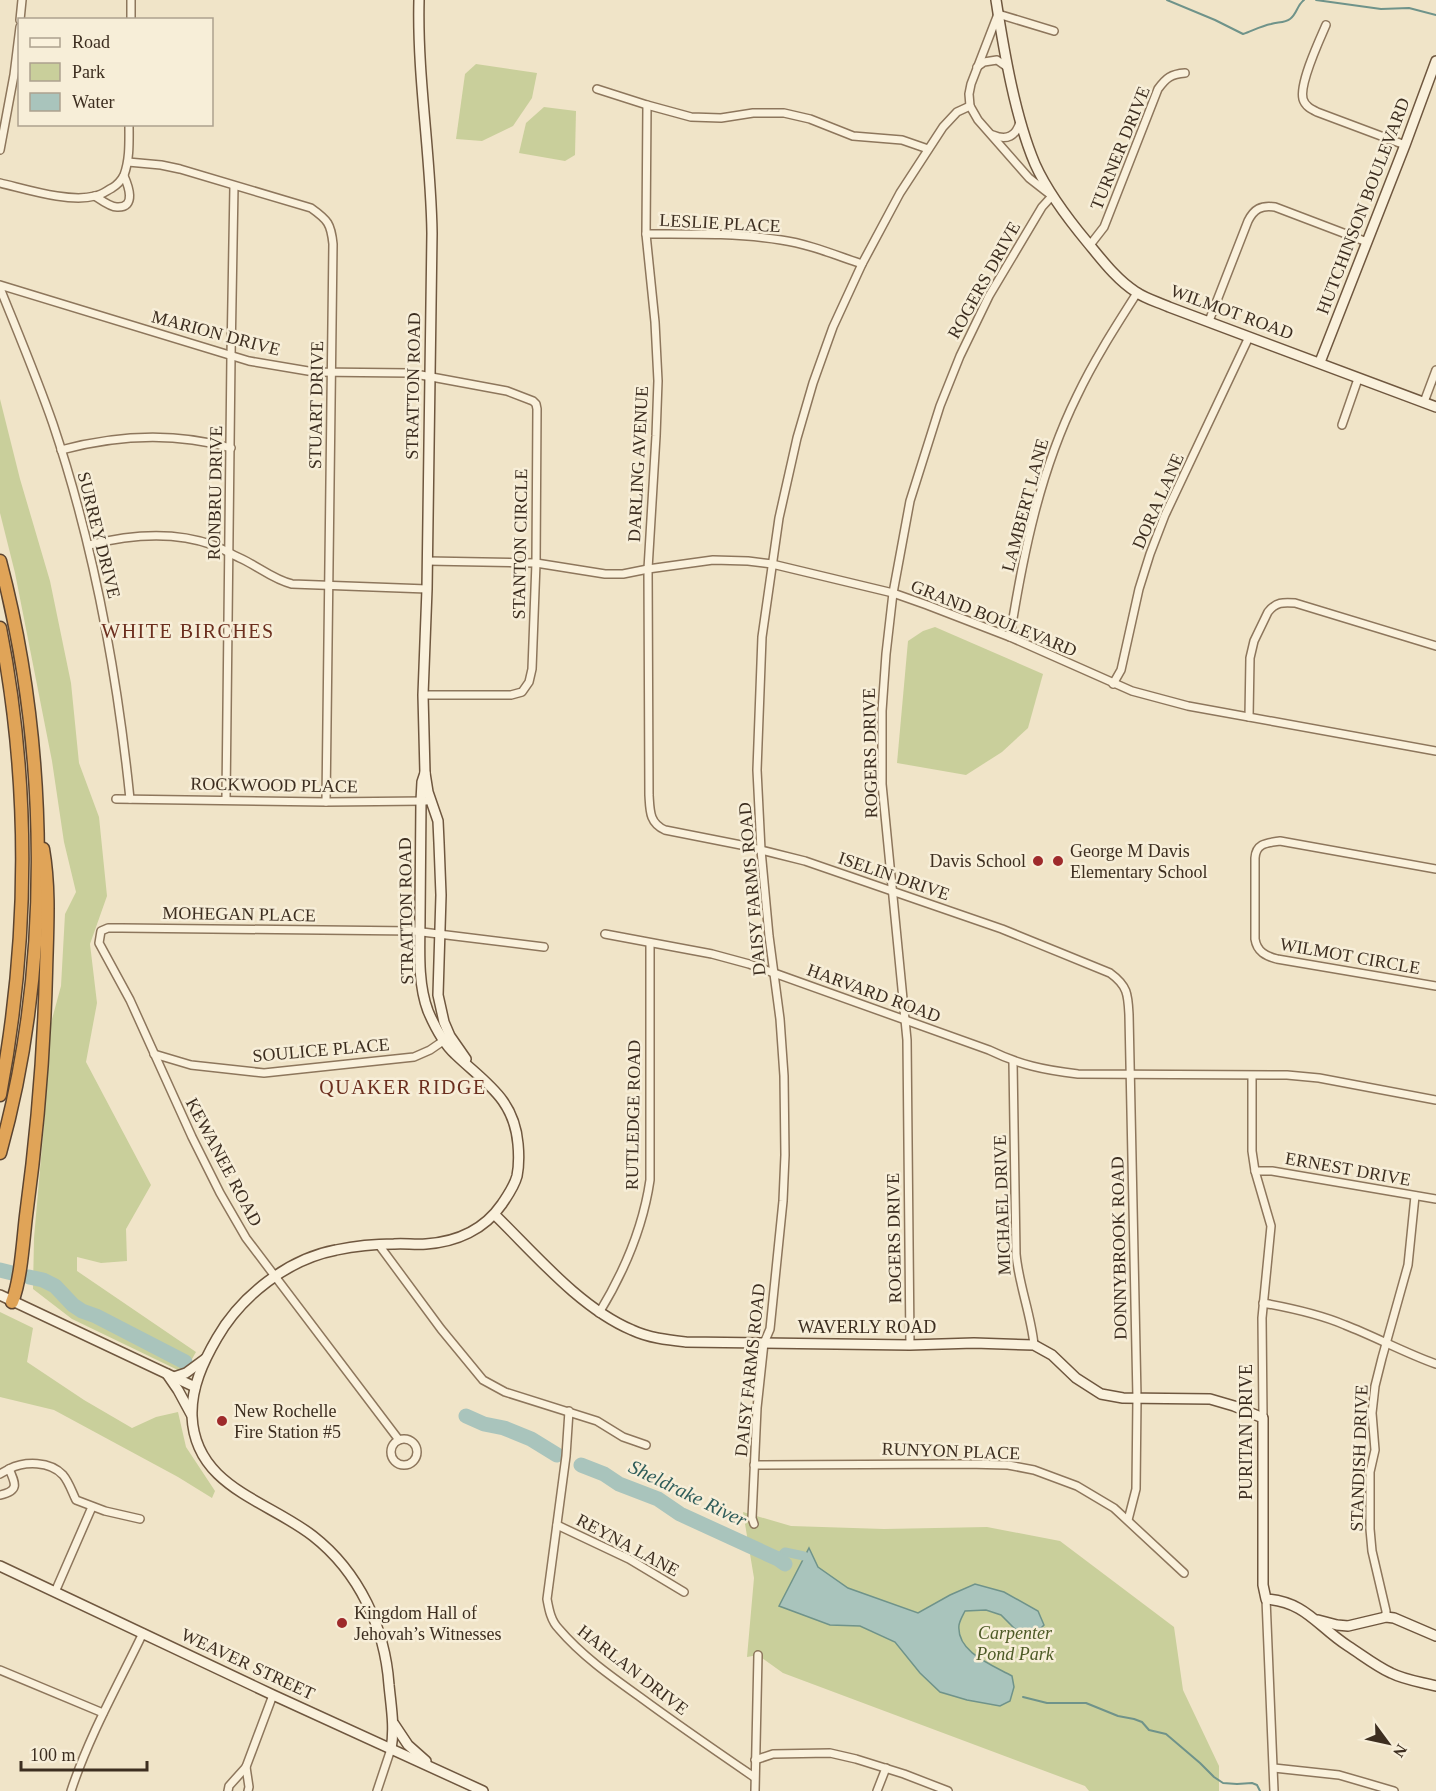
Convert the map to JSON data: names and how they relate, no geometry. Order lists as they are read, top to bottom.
{
  "streets": {
    "street": [
      "TURNER DRIVE",
      "HUTCHINSON BOULEVARD",
      "LESLIE PLACE",
      "ROGERS DRIVE",
      "WILMOT ROAD",
      "MARION DRIVE",
      "STRATTON ROAD",
      "STUART DRIVE",
      "DARLING AVENUE",
      "RONBRU DRIVE",
      "DORA LANE",
      "LAMBERT LANE",
      "SURREY DRIVE",
      "STANTON CIRCLE",
      "GRAND BOULEVARD",
      "ROCKWOOD PLACE",
      "ISELIN DRIVE",
      "DAISY FARMS ROAD",
      "MOHEGAN PLACE",
      "WILMOT CIRCLE",
      "HARVARD ROAD",
      "SOULICE PLACE",
      "RUTLEDGE ROAD",
      "KEWANEE ROAD",
      "ERNEST DRIVE",
      "MICHAEL DRIVE",
      "DONNYBROOK ROAD",
      "WAVERLY ROAD",
      "PURITAN DRIVE",
      "RUNYON PLACE",
      "STANDISH DRIVE",
      "REYNA LANE",
      "WEAVER STREET",
      "HARLAN DRIVE"
    ]
  },
  "crossings": [
    ["TURNER DRIVE", "WILMOT ROAD"],
    ["HUTCHINSON BOULEVARD", "WILMOT ROAD"],
    ["LESLIE PLACE", "DARLING AVENUE"],
    ["LESLIE PLACE", "DAISY FARMS ROAD"],
    ["ROGERS DRIVE", "WILMOT ROAD"],
    ["ROGERS DRIVE", "GRAND BOULEVARD"],
    ["ROGERS DRIVE", "ISELIN DRIVE"],
    ["ROGERS DRIVE", "HARVARD ROAD"],
    ["ROGERS DRIVE", "WAVERLY ROAD"],
    ["WILMOT ROAD", "DORA LANE"],
    ["WILMOT ROAD", "LAMBERT LANE"],
    ["WILMOT ROAD", "DAISY FARMS ROAD"],
    ["MARION DRIVE", "STRATTON ROAD"],
    ["MARION DRIVE", "STUART DRIVE"],
    ["MARION DRIVE", "RONBRU DRIVE"],
    ["MARION DRIVE", "SURREY DRIVE"],
    ["MARION DRIVE", "STANTON CIRCLE"],
    ["STRATTON ROAD", "STANTON CIRCLE"],
    ["STRATTON ROAD", "GRAND BOULEVARD"],
    ["STRATTON ROAD", "ROCKWOOD PLACE"],
    ["STRATTON ROAD", "MOHEGAN PLACE"],
    ["STRATTON ROAD", "SOULICE PLACE"],
    ["STRATTON ROAD", "KEWANEE ROAD"],
    ["STRATTON ROAD", "WAVERLY ROAD"],
    ["STRATTON ROAD", "WEAVER STREET"],
    ["STUART DRIVE", "RONBRU DRIVE"],
    ["STUART DRIVE", "ROCKWOOD PLACE"],
    ["DARLING AVENUE", "GRAND BOULEVARD"],
    ["DARLING AVENUE", "ISELIN DRIVE"],
    ["RONBRU DRIVE", "ROCKWOOD PLACE"],
    ["DORA LANE", "GRAND BOULEVARD"],
    ["LAMBERT LANE", "GRAND BOULEVARD"],
    ["SURREY DRIVE", "ROCKWOOD PLACE"],
    ["STANTON CIRCLE", "GRAND BOULEVARD"],
    ["GRAND BOULEVARD", "DAISY FARMS ROAD"],
    ["ISELIN DRIVE", "DAISY FARMS ROAD"],
    ["ISELIN DRIVE", "DONNYBROOK ROAD"],
    ["DAISY FARMS ROAD", "HARVARD ROAD"],
    ["DAISY FARMS ROAD", "WAVERLY ROAD"],
    ["DAISY FARMS ROAD", "RUNYON PLACE"],
    ["MOHEGAN PLACE", "KEWANEE ROAD"],
    ["HARVARD ROAD", "RUTLEDGE ROAD"],
    ["HARVARD ROAD", "MICHAEL DRIVE"],
    ["HARVARD ROAD", "DONNYBROOK ROAD"],
    ["HARVARD ROAD", "PURITAN DRIVE"],
    ["SOULICE PLACE", "KEWANEE ROAD"],
    ["RUTLEDGE ROAD", "WAVERLY ROAD"],
    ["ERNEST DRIVE", "PURITAN DRIVE"],
    ["ERNEST DRIVE", "STANDISH DRIVE"],
    ["MICHAEL DRIVE", "WAVERLY ROAD"],
    ["DONNYBROOK ROAD", "RUNYON PLACE"],
    ["REYNA LANE", "HARLAN DRIVE"]
  ],
  "districts": ["WHITE BIRCHES", "QUAKER RIDGE"],
  "water": ["Sheldrake River"],
  "parks": ["Carpenter Pond Park"],
  "places": [
    "Davis School",
    "George M Davis Elementary School",
    "New Rochelle Fire Station #5",
    "Kingdom Hall of Jehovah’s Witnesses"
  ],
  "legend": ["Road", "Park", "Water"],
  "scale_bar": "100 m",
  "north": "bottom right"
}
